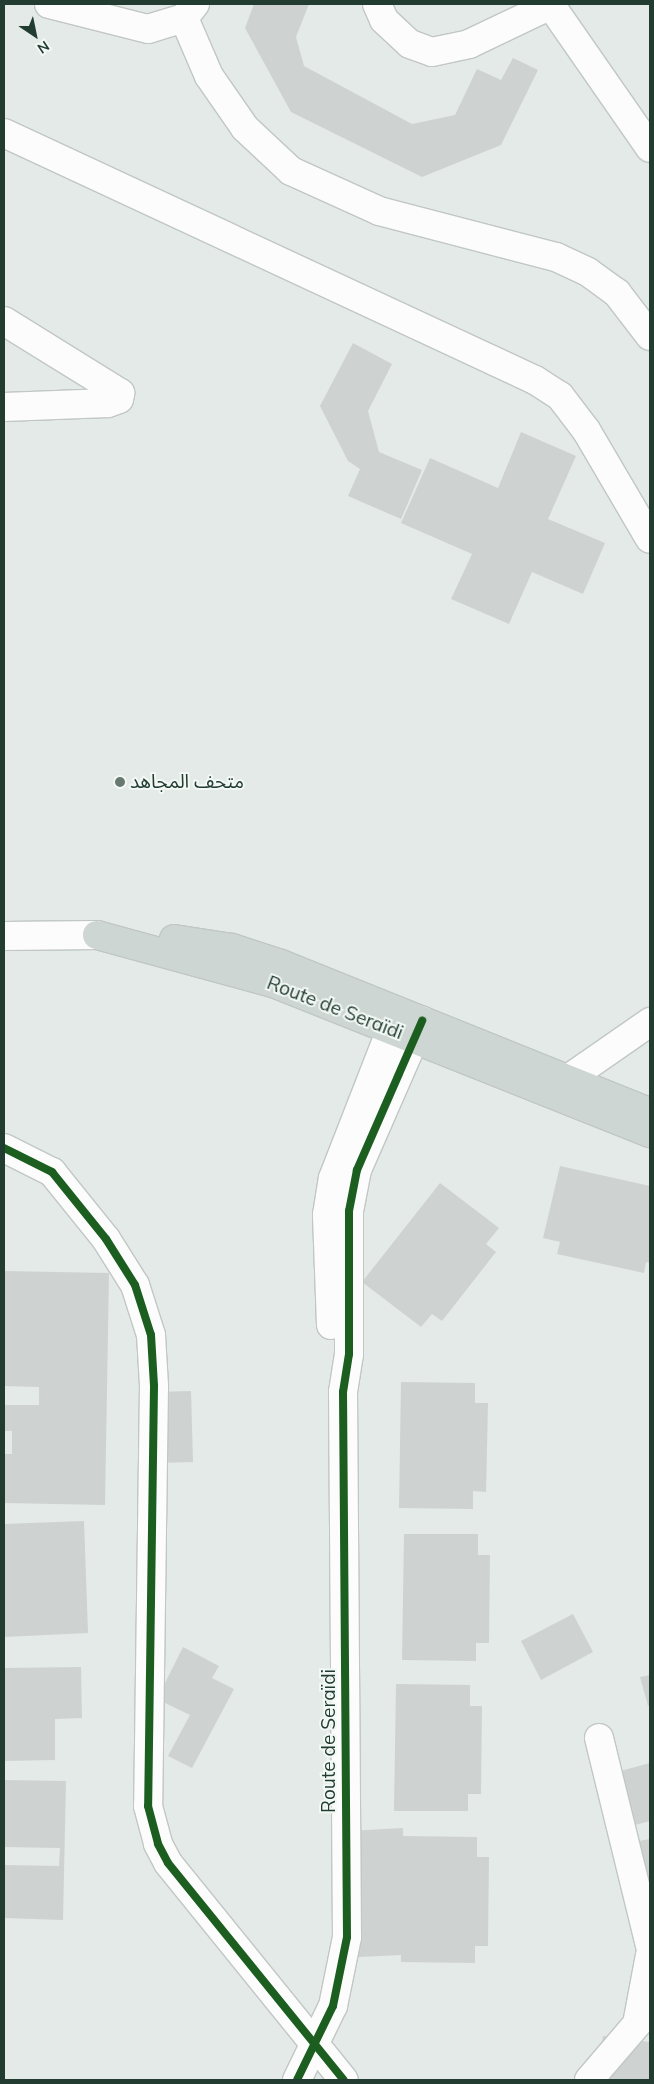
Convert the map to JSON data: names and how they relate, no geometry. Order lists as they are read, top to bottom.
{
  "streets": {
    "main road": ["Route de Seraïdi"]
  },
  "places": ["متحف المجاهد"],
  "north": "bottom right"
}
